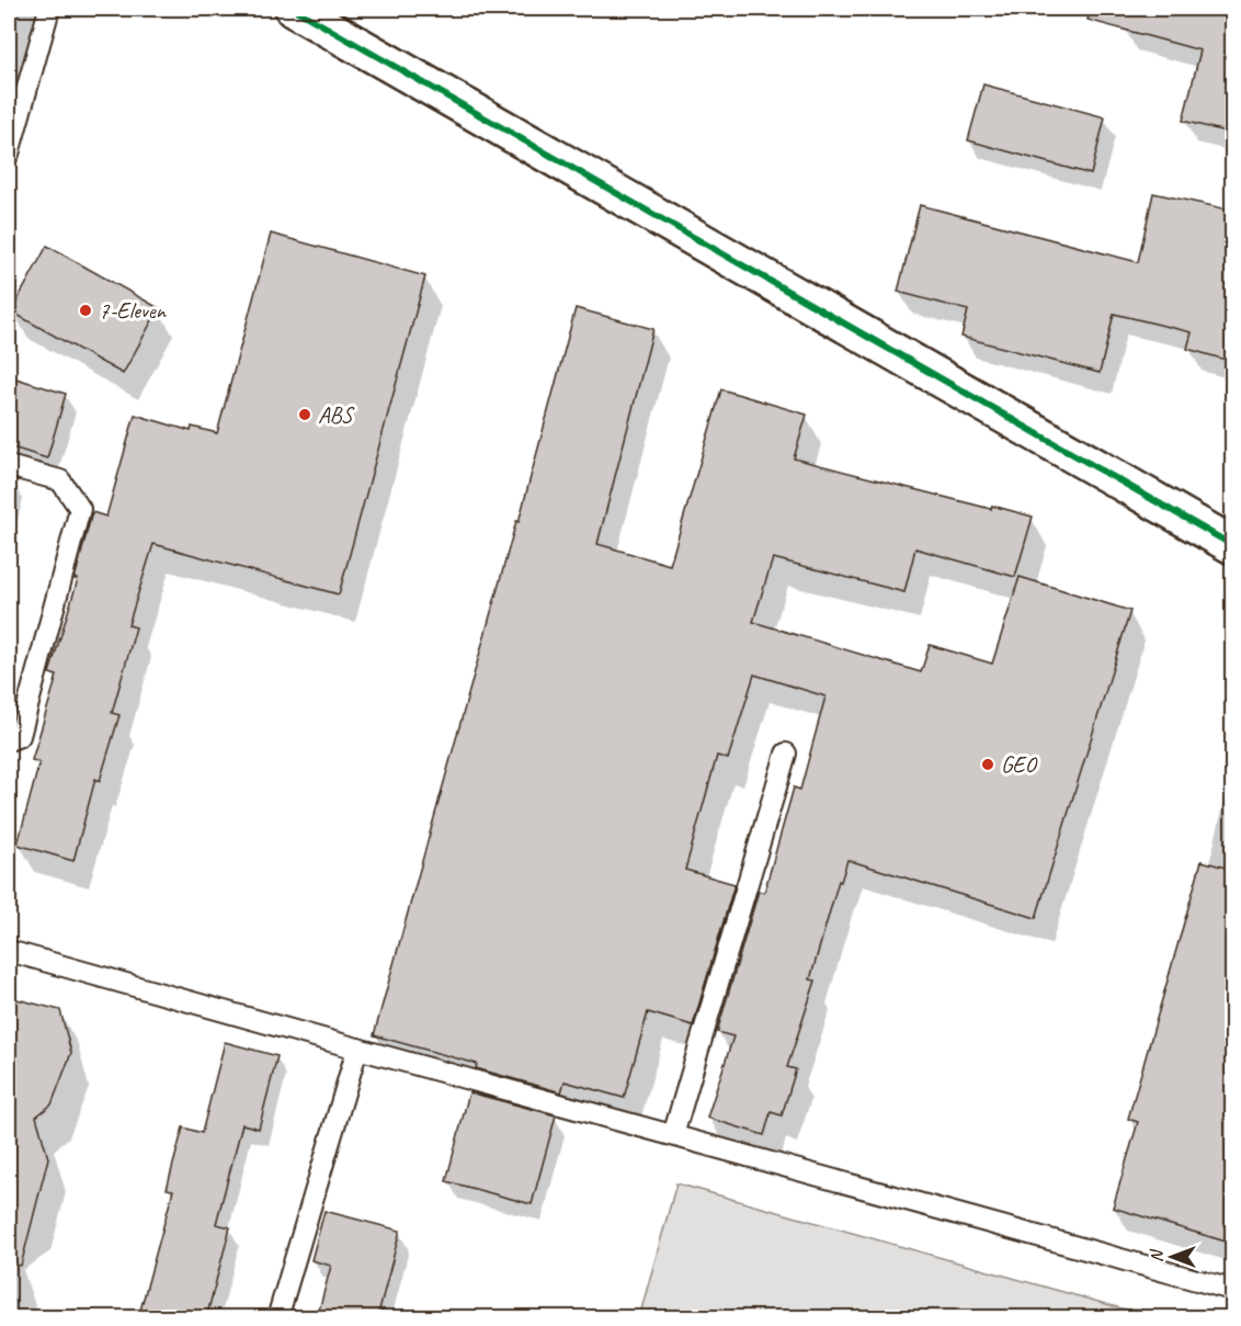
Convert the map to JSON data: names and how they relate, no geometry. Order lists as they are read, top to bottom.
{
  "places": ["7-Eleven", "ABS", "GEO"],
  "north": "left"
}
